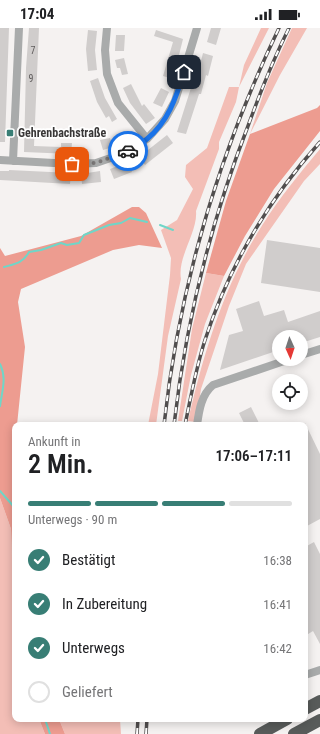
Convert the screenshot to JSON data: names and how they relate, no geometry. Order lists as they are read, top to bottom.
{
  "places": {
    "transit": ["Gehrenbachstraße"]
  },
  "house_numbers": ["7", "9"],
  "north": "bottom",
  "page": {
    "status": "17:04",
    "heading": ["2 Min.", "Ankunft in", "17:06–17:11"],
    "bar": "Unterwegs · 90 m",
    "list": [
      ["Bestätigt", "16:38"],
      ["In Zubereitung", "16:41"],
      ["Unterwegs", "16:42"],
      "Geliefert"
    ]
  }
}
